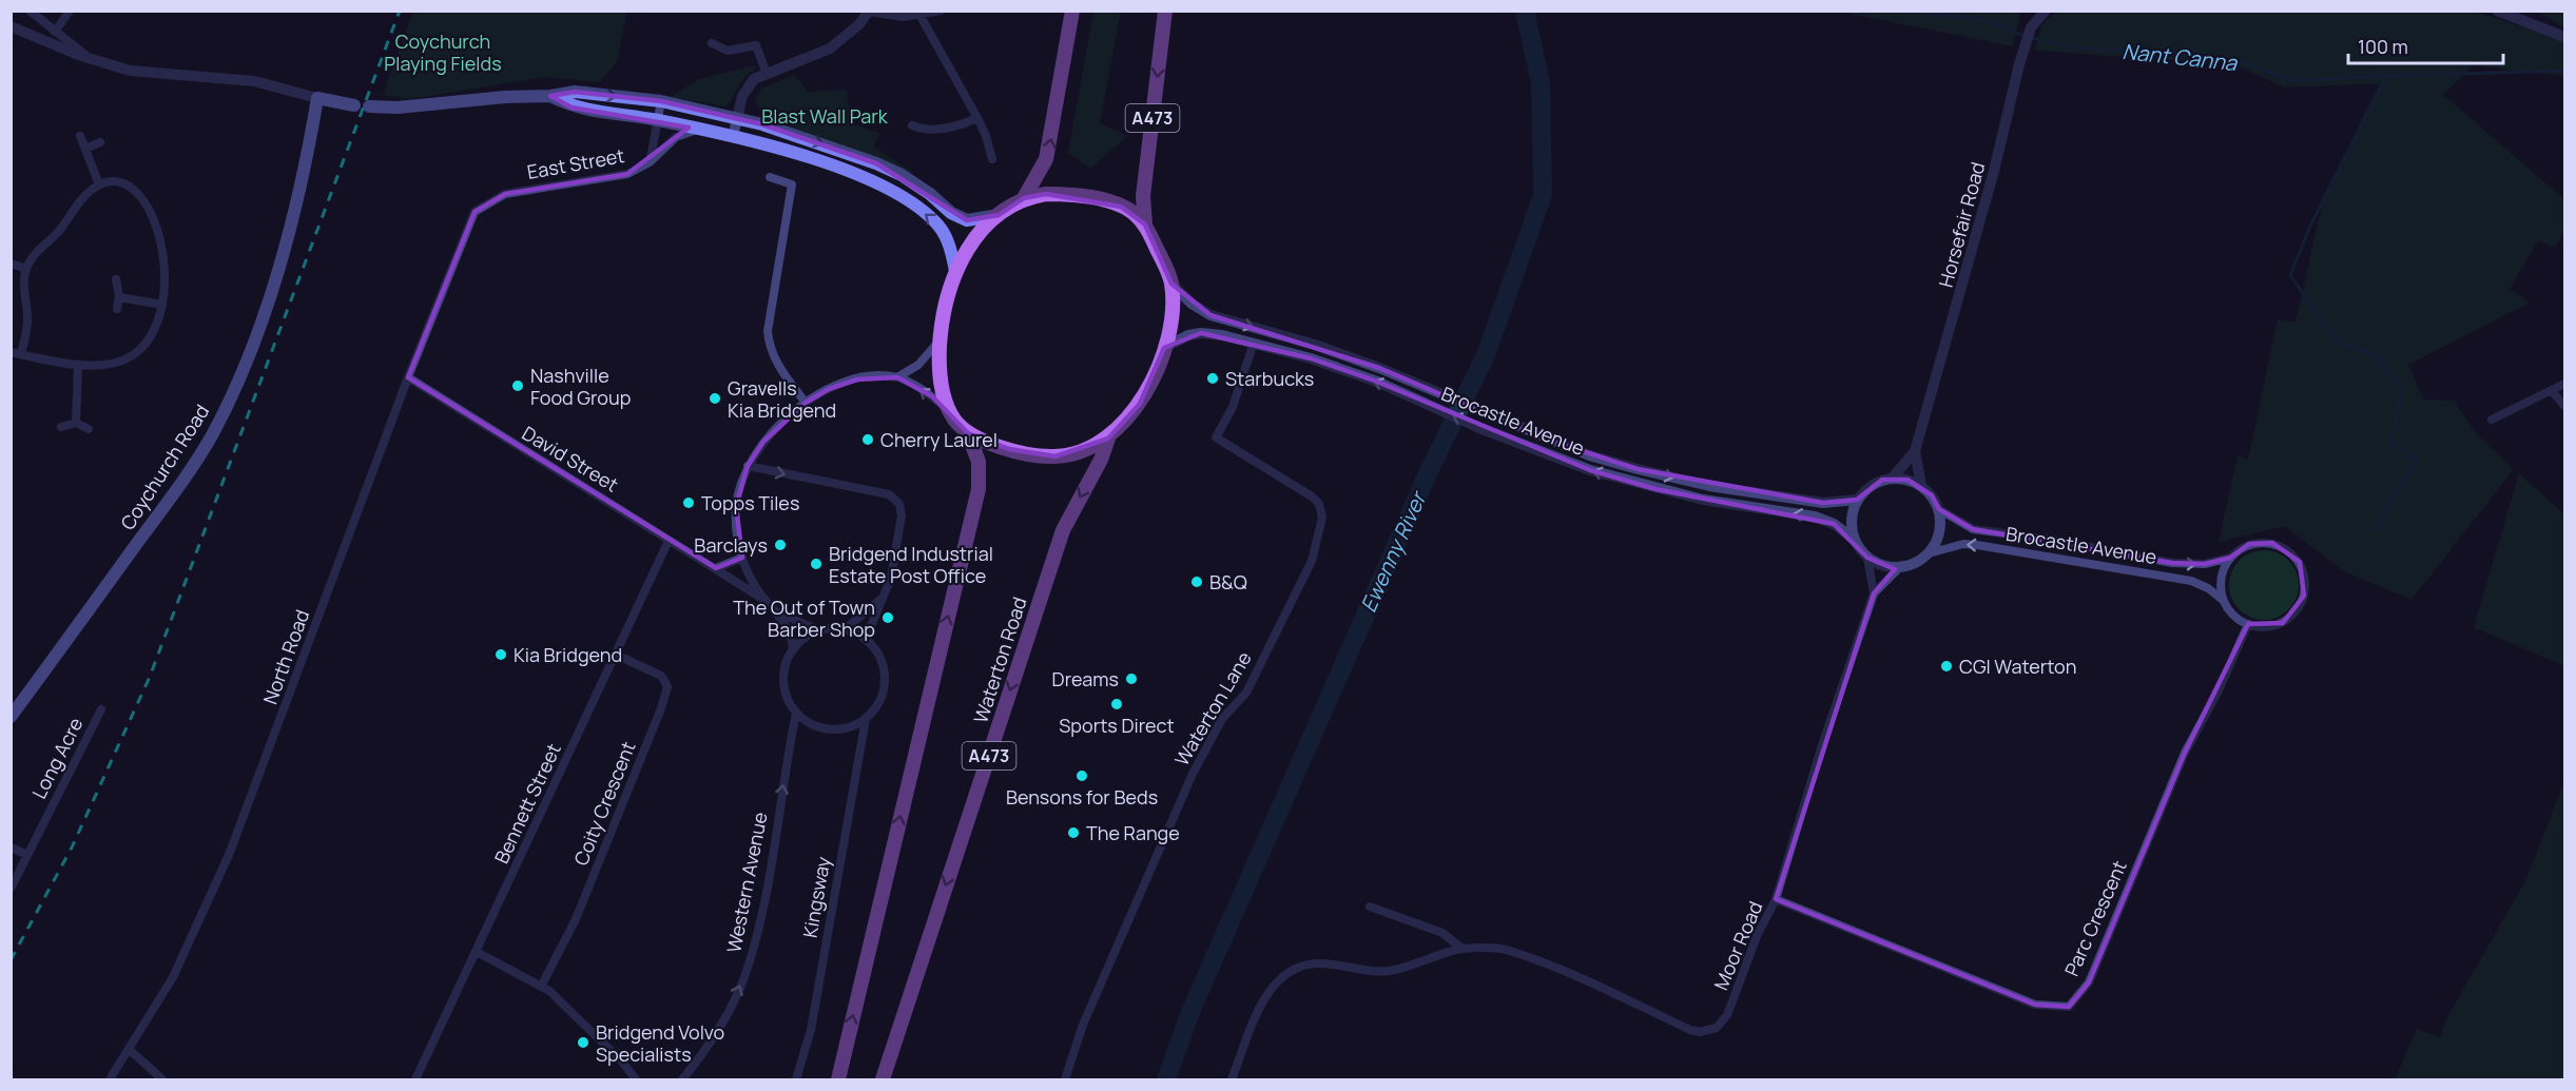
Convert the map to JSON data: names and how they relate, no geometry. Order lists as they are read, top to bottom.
{
  "streets": {
    "main road": ["A473", "Coychurch Road", "Waterton Road"],
    "street": [
      "East Street",
      "Horsefair Road",
      "Brocastle Avenue",
      "David Street",
      "North Road",
      "Waterton Lane",
      "Long Acre",
      "Bennett Street",
      "Coity Crescent",
      "Western Avenue",
      "Kingsway",
      "Parc Crescent",
      "Moor Road"
    ]
  },
  "crossings": [
    ["East Street", "North Road"],
    ["Horsefair Road", "Brocastle Avenue"],
    ["Horsefair Road", "Moor Road"],
    ["Brocastle Avenue", "Waterton Lane"],
    ["Brocastle Avenue", "Parc Crescent"],
    ["Brocastle Avenue", "Moor Road"],
    ["David Street", "North Road"],
    ["David Street", "Bennett Street"],
    ["Bennett Street", "Coity Crescent"],
    ["Western Avenue", "Kingsway"],
    ["Parc Crescent", "Moor Road"]
  ],
  "one_way": ["Western Avenue"],
  "water": ["Nant Canna", "Ewenny River"],
  "parks": ["Coychurch Playing Fields", "Blast Wall Park"],
  "places": [
    "Starbucks",
    "Nashville Food Group",
    "Gravells Kia Bridgend",
    "Cherry Laurel",
    "Topps Tiles",
    "Barclays",
    "Bridgend Industrial Estate Post Office",
    "B&Q",
    "The Out of Town Barber Shop",
    "Kia Bridgend",
    "CGI Waterton",
    "Dreams",
    "Sports Direct",
    "Bensons for Beds",
    "The Range",
    "Bridgend Volvo Specialists"
  ],
  "scale_bar": "100 m"
}
